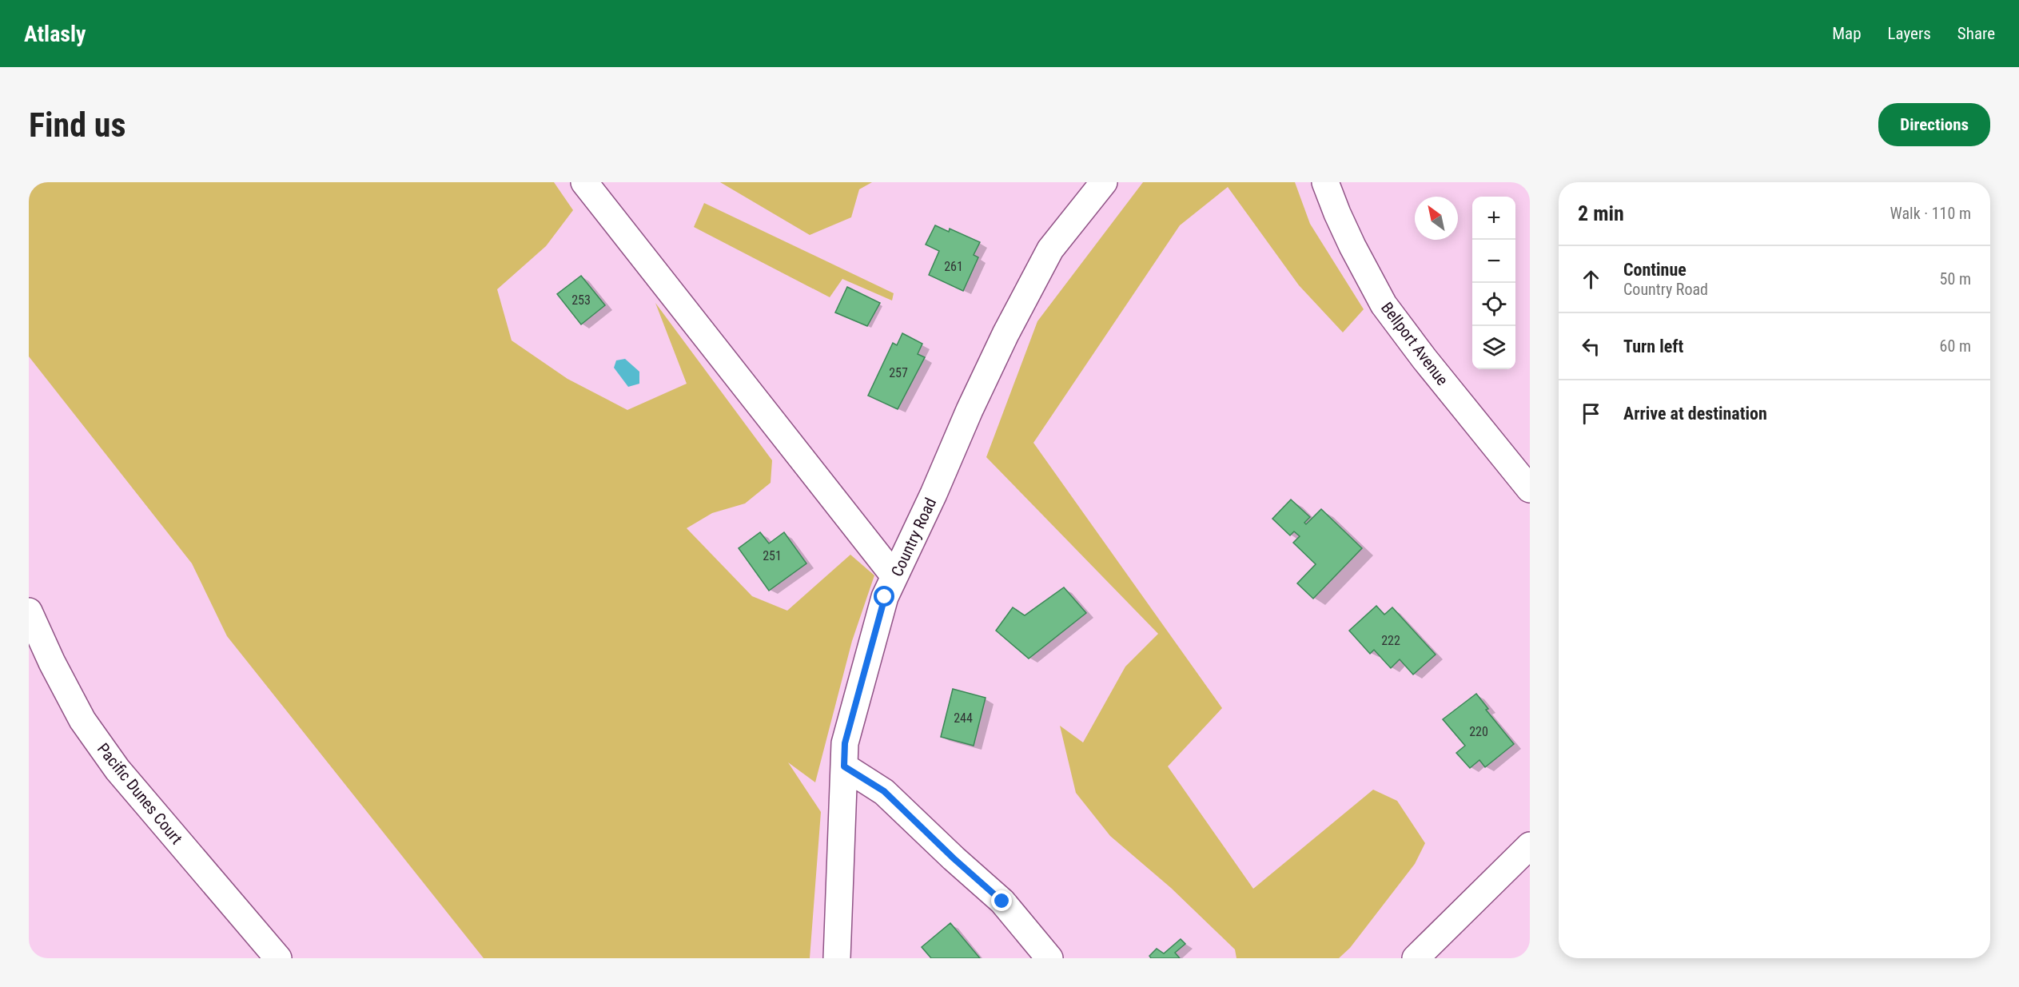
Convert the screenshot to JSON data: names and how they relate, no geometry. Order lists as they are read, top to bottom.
{
  "streets": {
    "street": ["Bellport Avenue", "Country Road", "Pacific Dunes Court"]
  },
  "house_numbers": [
    "261",
    "253",
    "257",
    "251",
    "222",
    "244",
    "220"
  ],
  "north": "top left",
  "page": {
    "header": "Atlasly",
    "nav": ["Map", "Layers", "Share"],
    "buttons": "Directions",
    "title": "Find us",
    "heading": ["2 min", "Walk · 110 m"],
    "map_buttons": ["+", "−"],
    "list": [
      ["Continue", "Country Road", "50 m"],
      ["Turn left", "60 m"],
      "Arrive at destination"
    ]
  }
}
